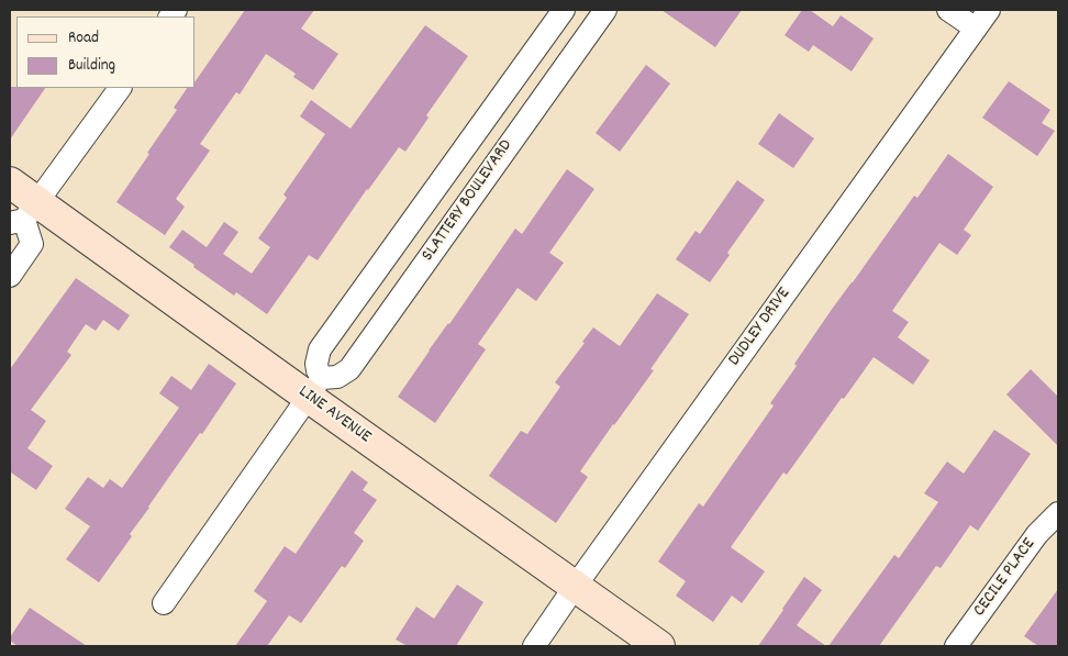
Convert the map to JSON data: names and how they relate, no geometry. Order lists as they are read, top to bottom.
{
  "streets": {
    "main road": ["LINE AVENUE"],
    "street": ["SLATTERY BOULEVARD", "DUDLEY DRIVE", "CECILE PLACE"]
  },
  "crossings": [
    ["SLATTERY BOULEVARD", "LINE AVENUE"],
    ["DUDLEY DRIVE", "LINE AVENUE"]
  ],
  "legend": ["Road", "Building"]
}
